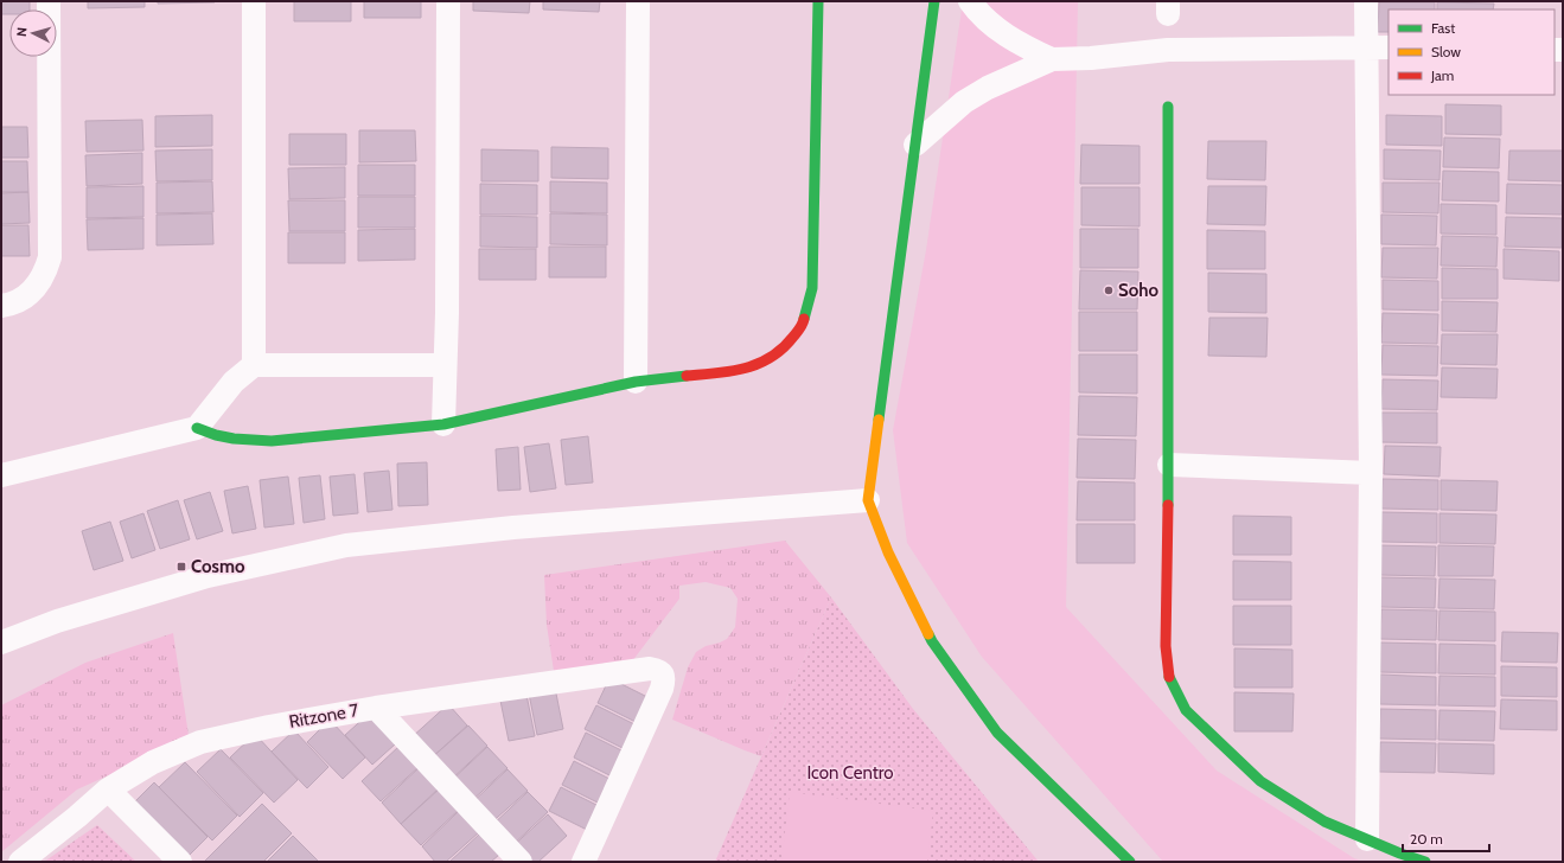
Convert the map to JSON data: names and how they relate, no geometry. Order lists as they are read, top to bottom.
{
  "streets": {
    "street": ["Ritzone 7"]
  },
  "parks": ["Icon Centro"],
  "places": {
    "other": ["Soho"],
    "transit": ["Cosmo"]
  },
  "legend": ["Fast", "Slow", "Jam"],
  "scale_bar": "20 m",
  "north": "left"
}
